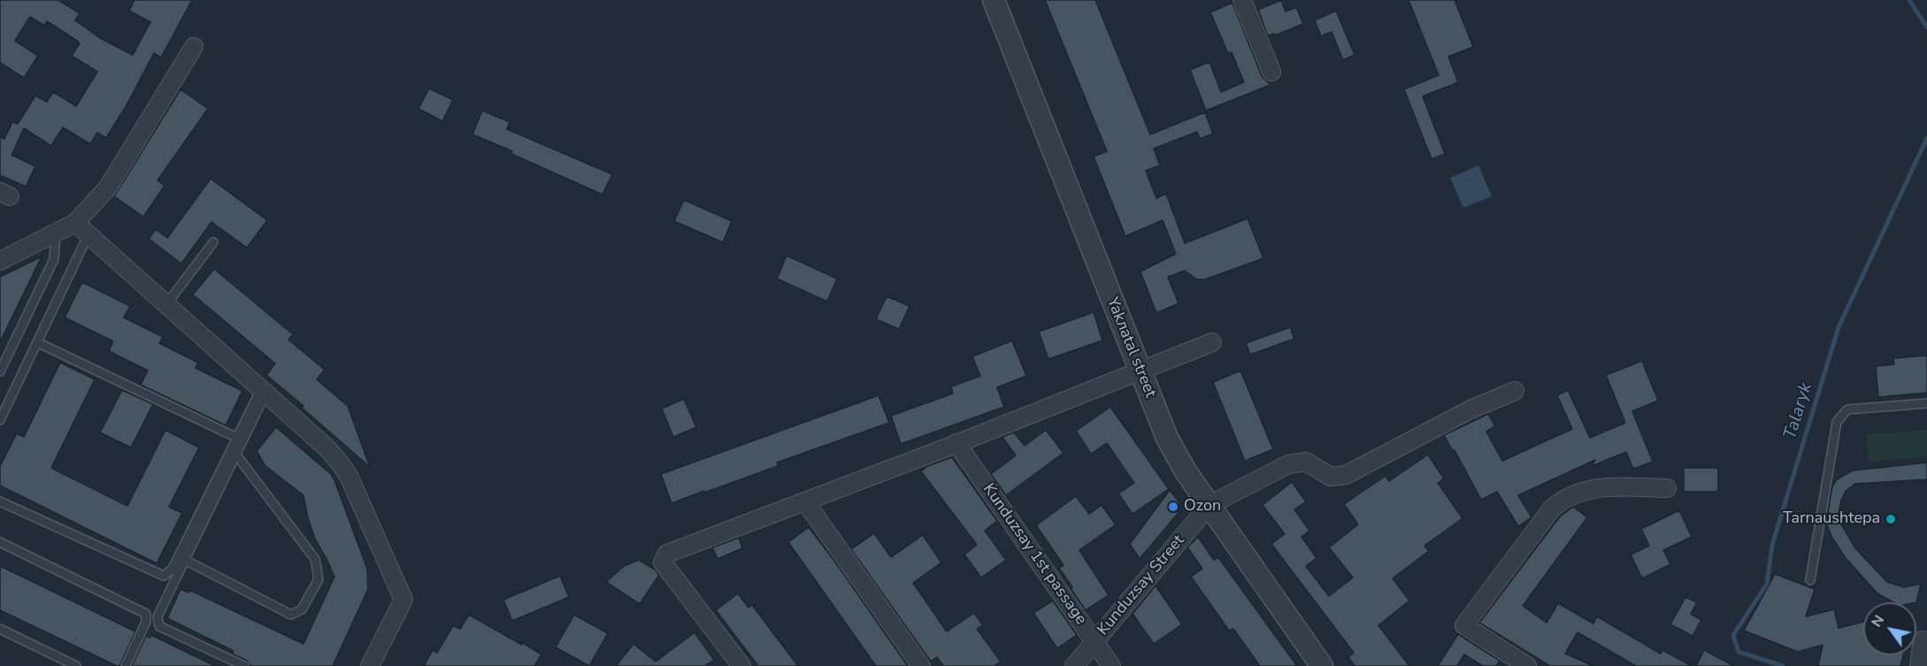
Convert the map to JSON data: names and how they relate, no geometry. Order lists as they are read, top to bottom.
{
  "streets": {
    "street": ["Yakлatal street", "Kunduzsay 1st passage", "Kunduzsay Street"]
  },
  "crossings": [
    ["Yakлatal street", "Kunduzsay Street"],
    ["Kunduzsay 1st passage", "Kunduzsay Street"]
  ],
  "water": ["Talaryk"],
  "places": ["Ozon", "Tarnaushtepa"],
  "north": "top left"
}
